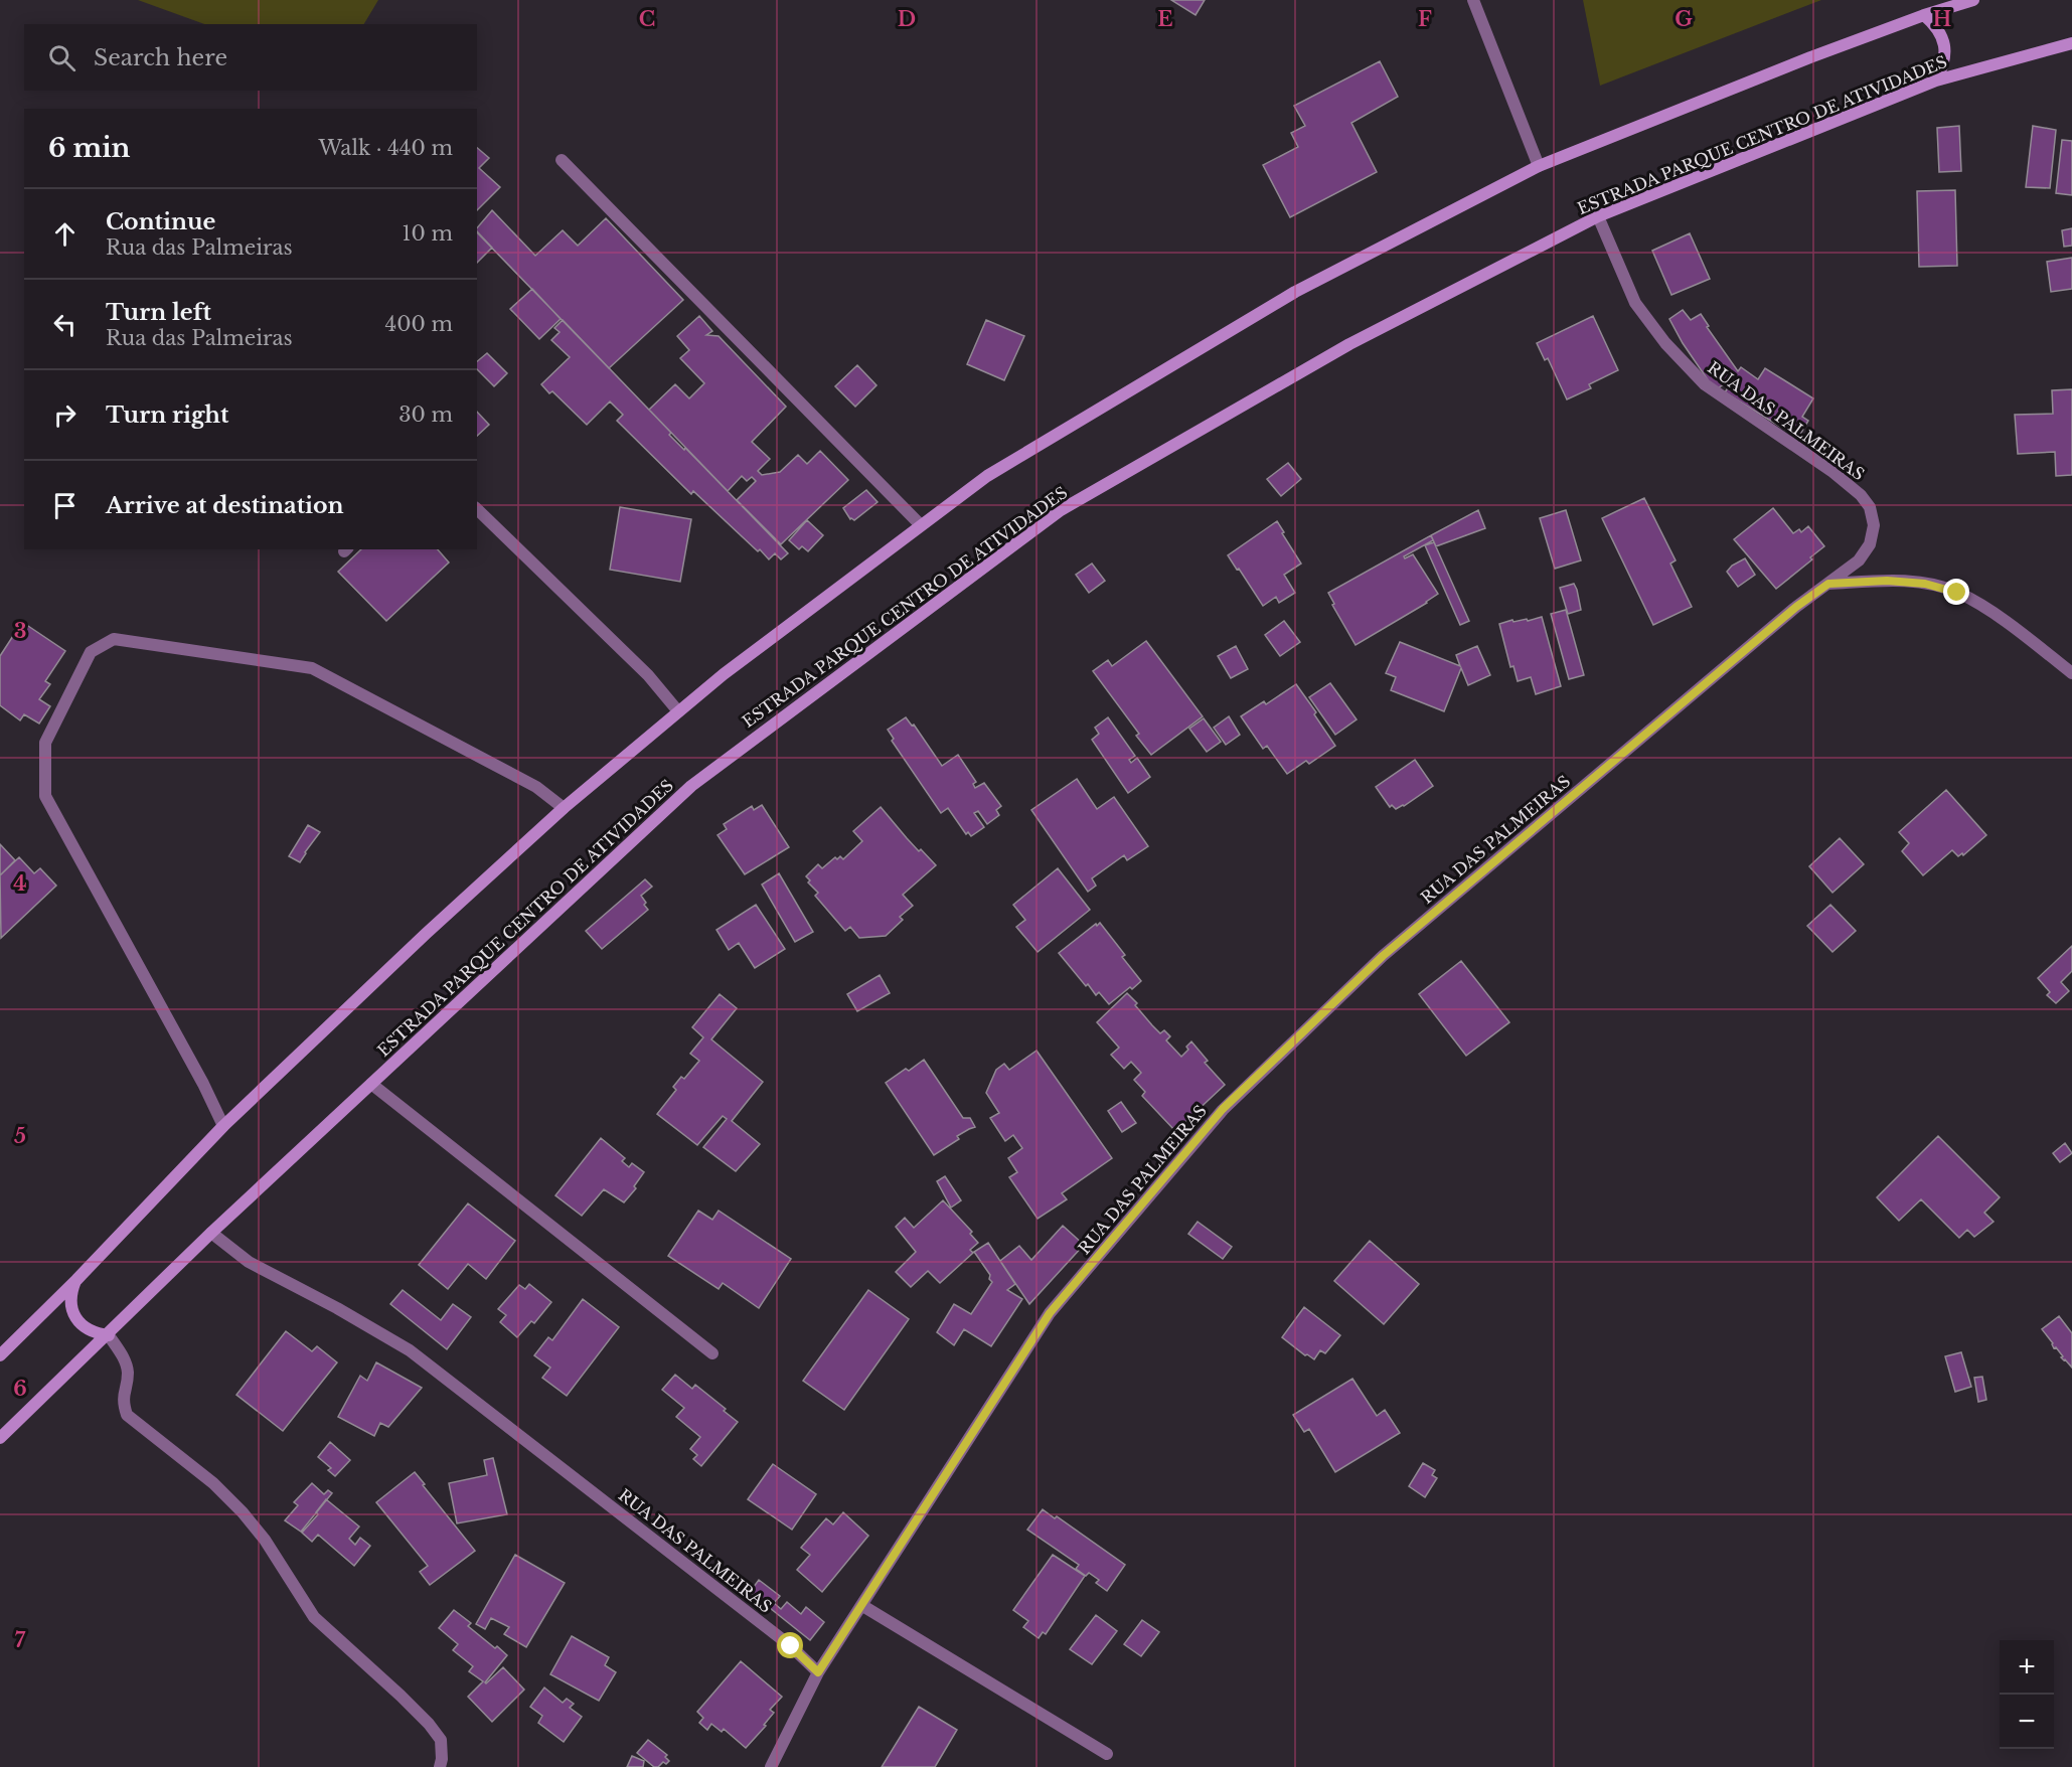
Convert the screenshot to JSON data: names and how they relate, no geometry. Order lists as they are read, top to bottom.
{
  "streets": {
    "main road": ["ESTRADA PARQUE CENTRO DE ATIVIDADES"],
    "street": ["RUA DAS PALMEIRAS"]
  },
  "crossings": [
    ["ESTRADA PARQUE CENTRO DE ATIVIDADES", "RUA DAS PALMEIRAS"]
  ],
  "page": {
    "search": "Search here",
    "heading": ["6 min", "Walk · 440 m"],
    "list": [
      ["Continue", "Rua das Palmeiras", "10 m"],
      ["Turn left", "Rua das Palmeiras", "400 m"],
      ["Turn right", "30 m"],
      "Arrive at destination"
    ],
    "map_buttons": ["+", "−"]
  },
  "grid": {
    "columns": [
      "C",
      "D",
      "E",
      "F",
      "G",
      "H"
    ],
    "rows": [
      "3",
      "4",
      "5",
      "6",
      "7"
    ]
  }
}
